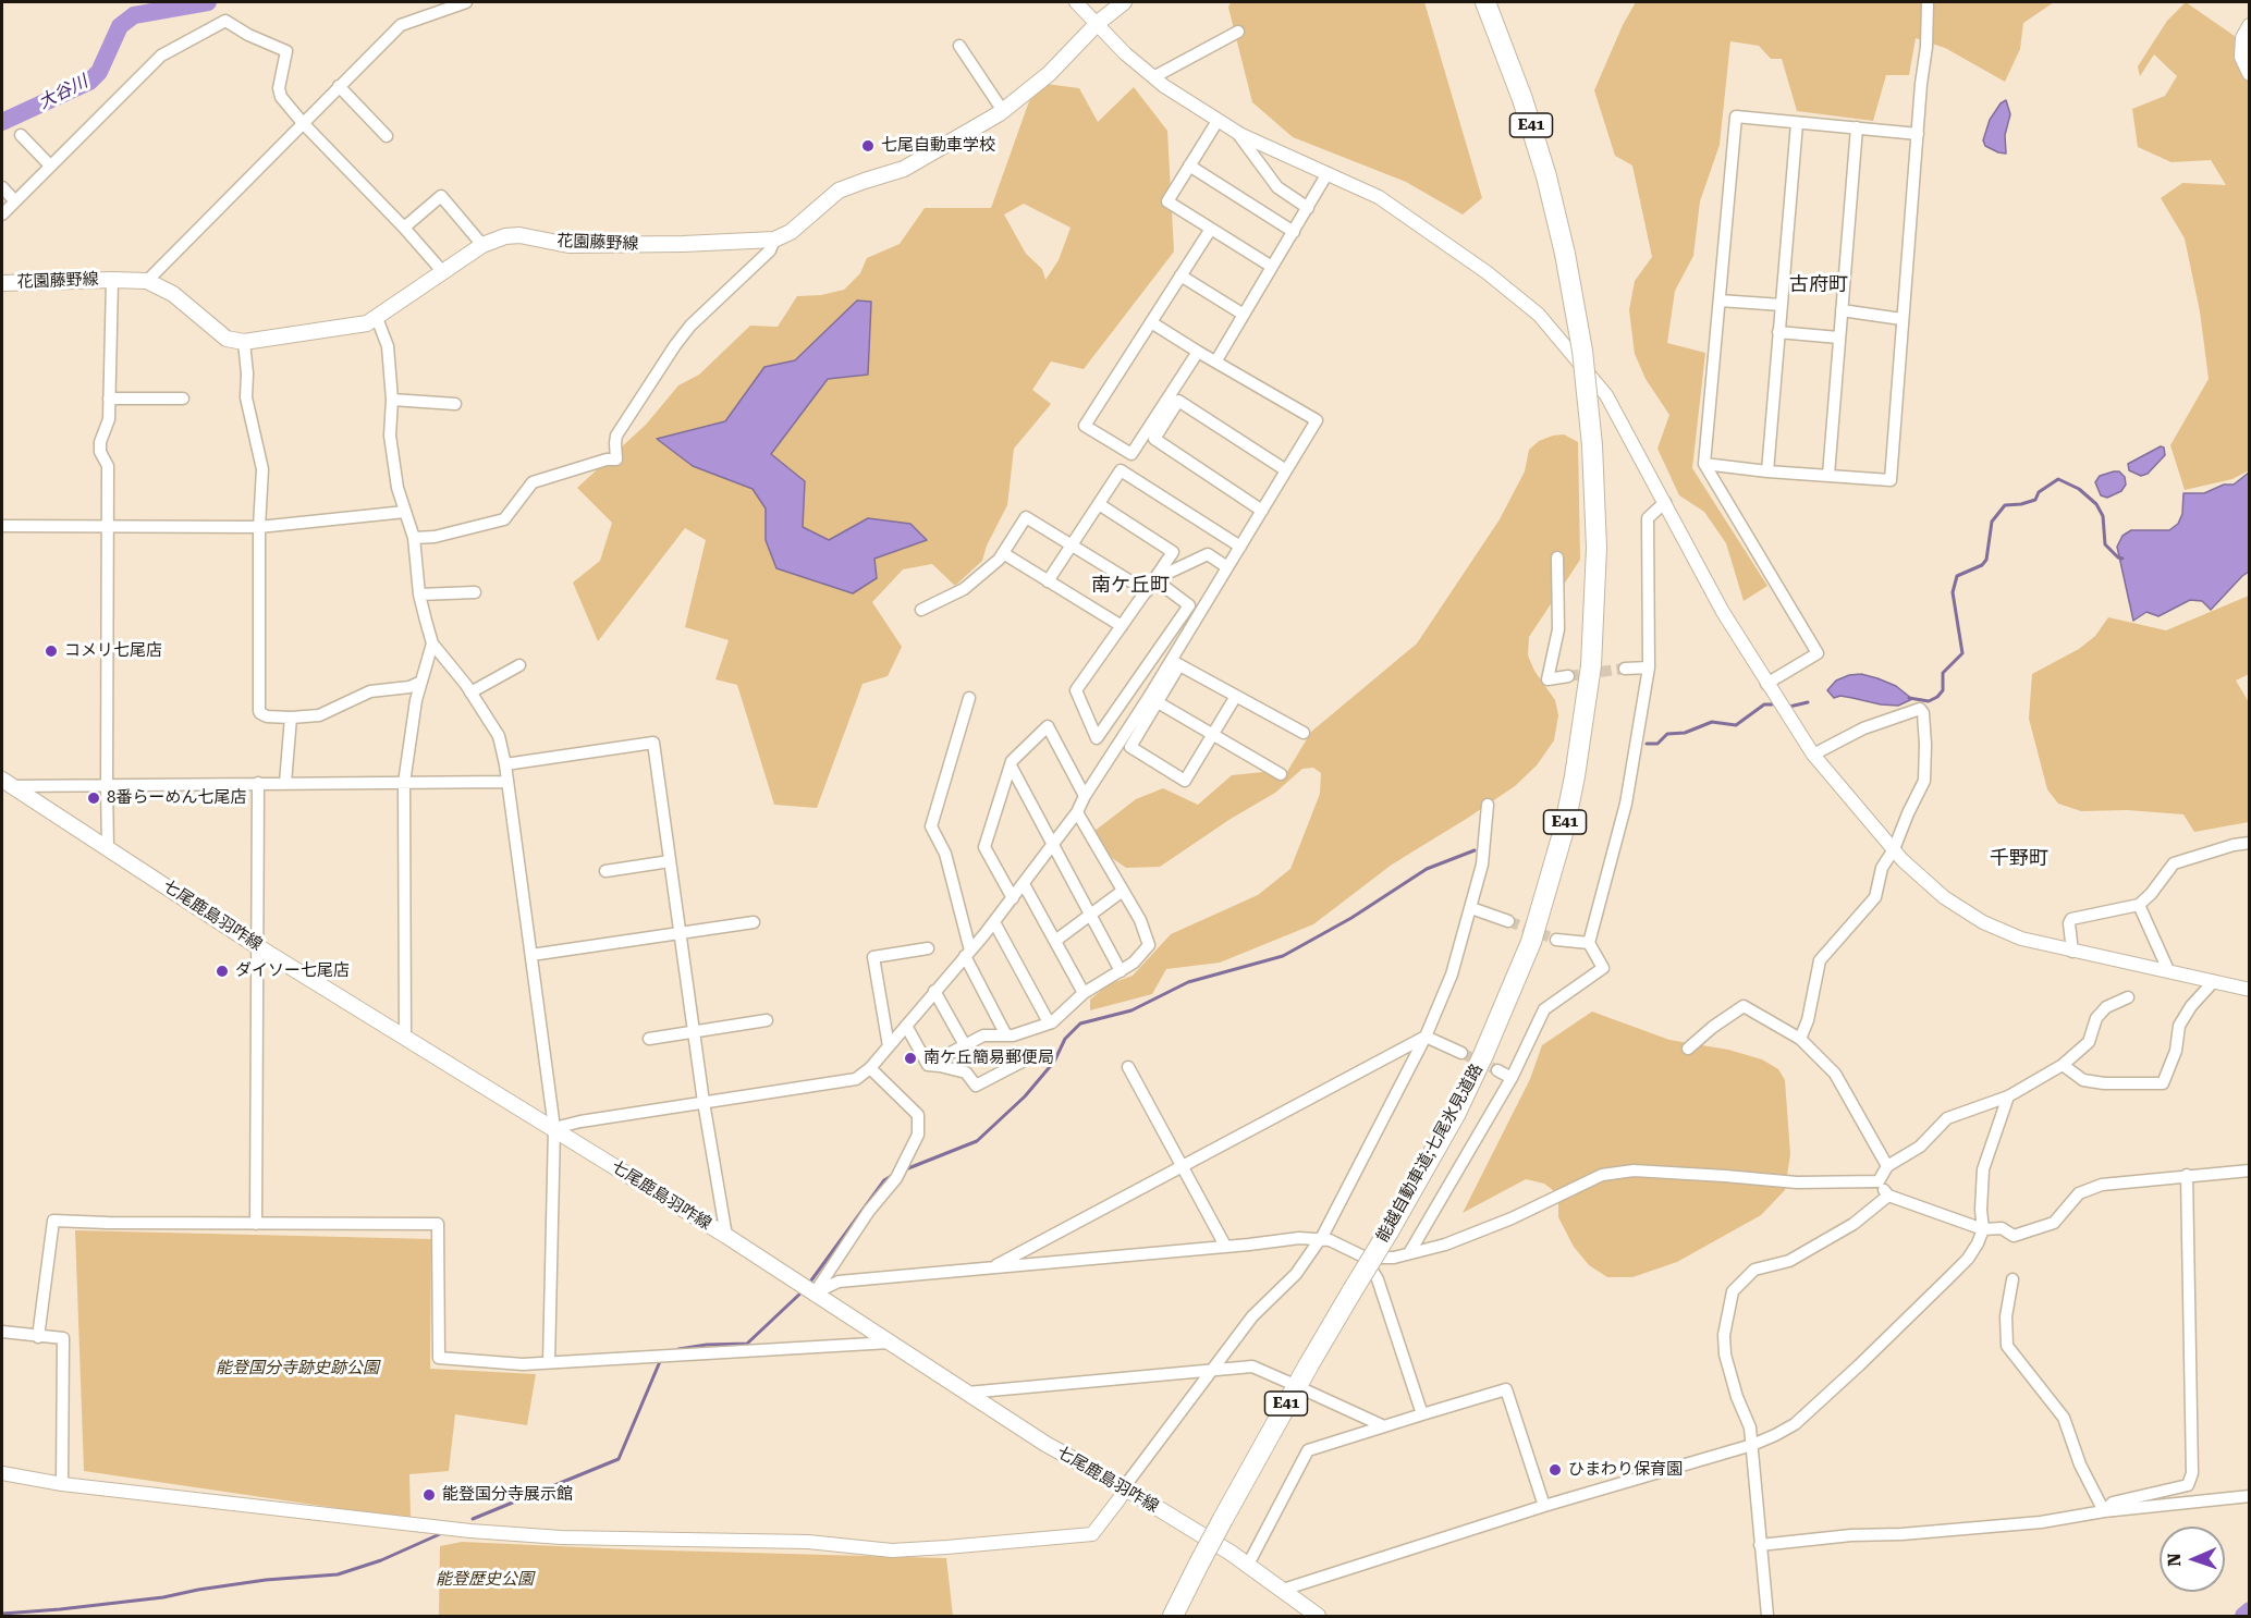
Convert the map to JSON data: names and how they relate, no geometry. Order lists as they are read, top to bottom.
{
  "streets": {
    "highway": ["E41", "能越自動車道;七尾氷見道路"],
    "main road": ["花園藤野線", "七尾鹿島羽咋線"]
  },
  "districts": ["古府町", "南ケ丘町", "千野町"],
  "water": ["大谷川"],
  "parks": ["能登国分寺跡史跡公園", "能登歴史公園"],
  "places": [
    "七尾自動車学校",
    "コメリ七尾店",
    "8番らーめん七尾店",
    "ダイソー七尾店",
    "南ケ丘簡易郵便局",
    "ひまわり保育園",
    "能登国分寺展示館"
  ],
  "north": "left"
}
